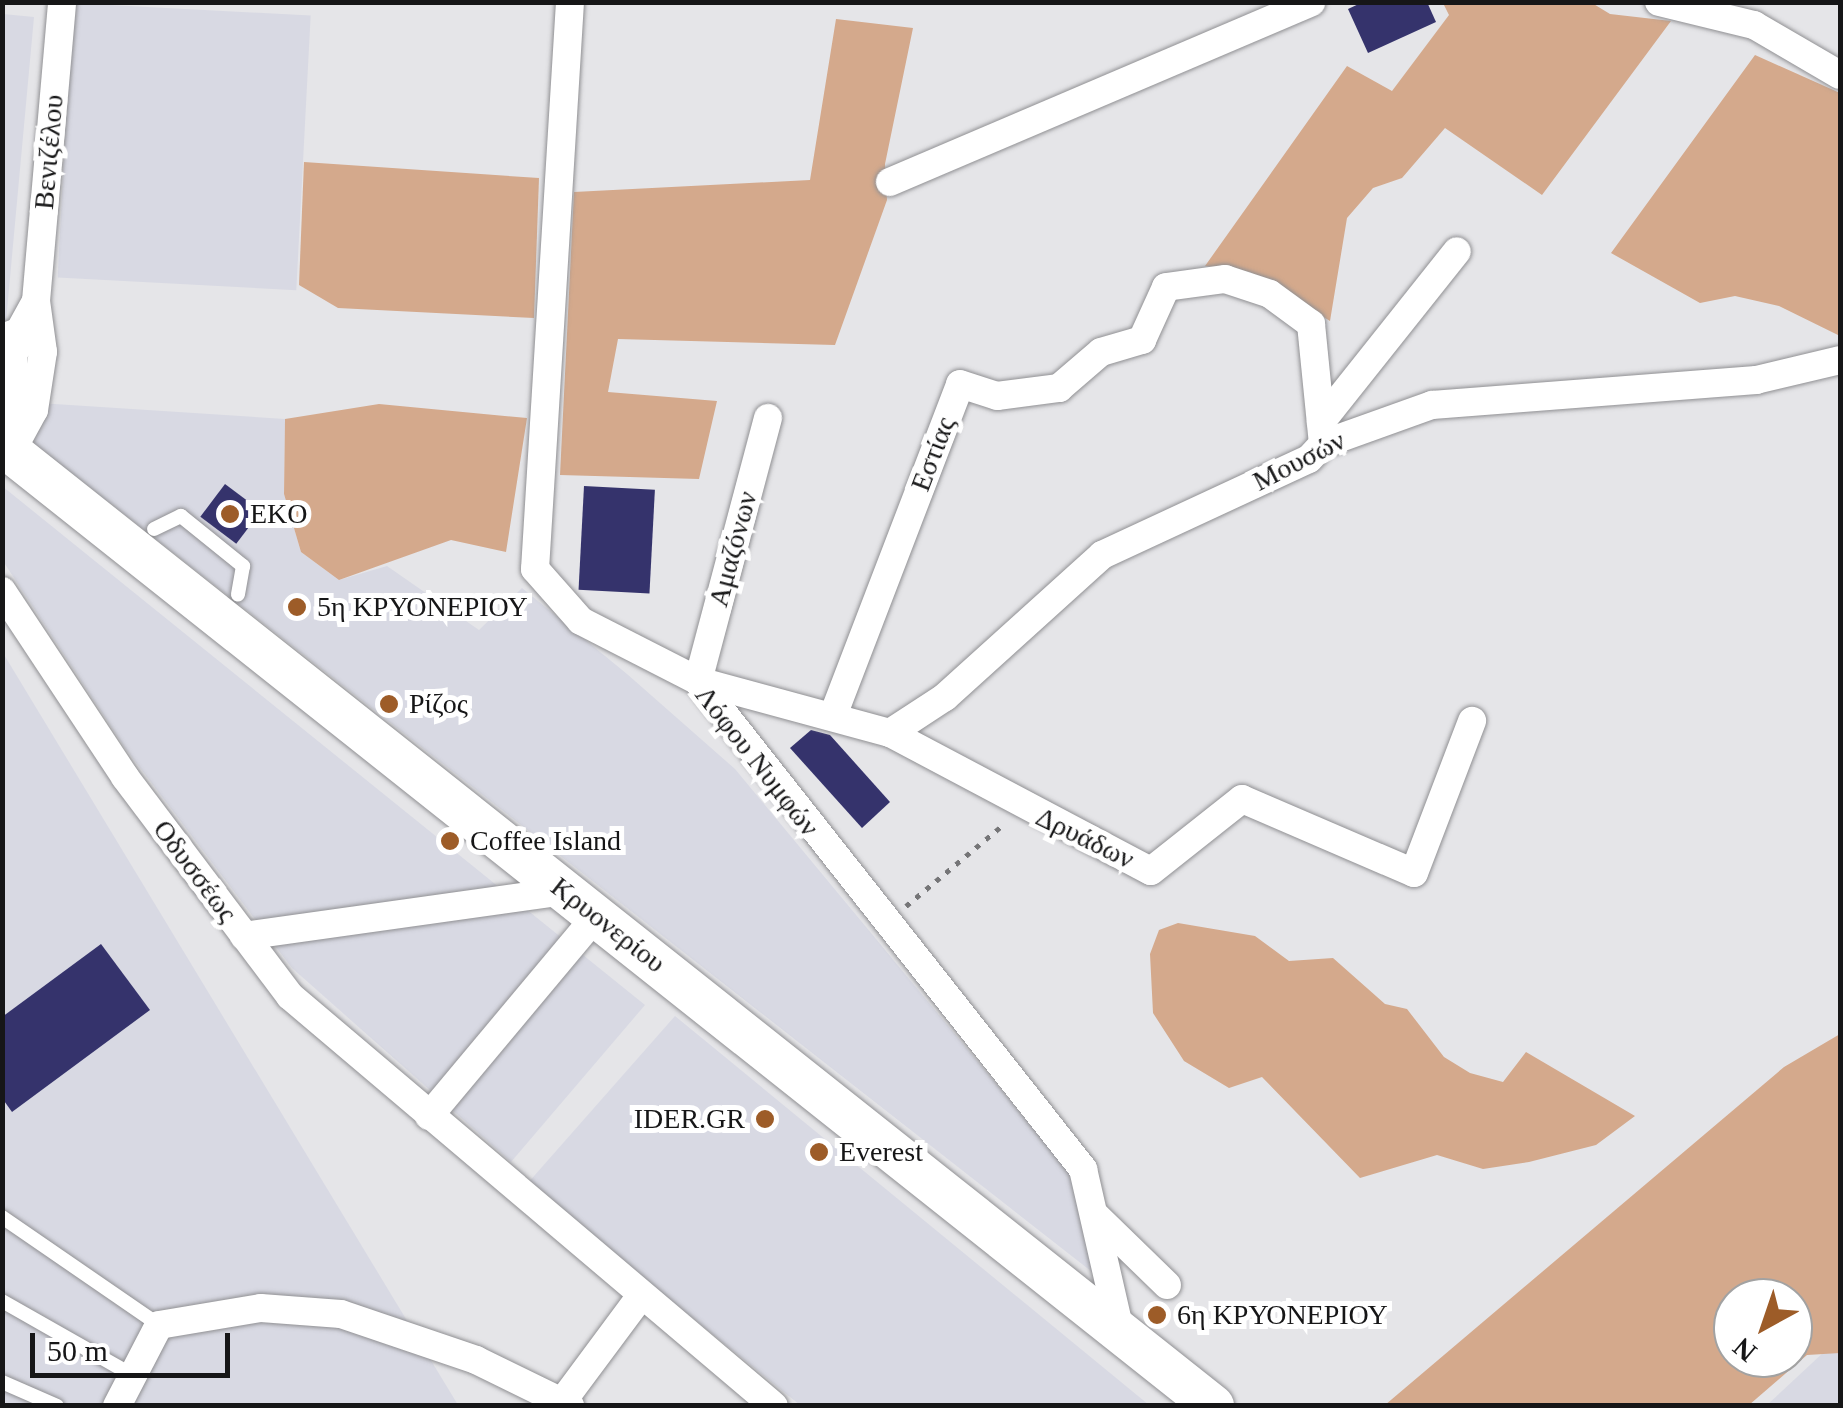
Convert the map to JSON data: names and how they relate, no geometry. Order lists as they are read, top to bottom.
{
  "streets": {
    "main road": ["Κρυονερίου"],
    "street": [
      "Βενιζέλου",
      "Εστίας",
      "Μουσών",
      "Αμαζόνων",
      "Λόφου Νυμφών",
      "Δρυάδων",
      "Οδυσσέως"
    ]
  },
  "crossings": [
    ["Βενιζέλου", "Κρυονερίου"],
    ["Εστίας", "Μουσών"],
    ["Εστίας", "Δρυάδων"],
    ["Μουσών", "Δρυάδων"],
    ["Αμαζόνων", "Λόφου Νυμφών"],
    ["Αμαζόνων", "Δρυάδων"],
    ["Λόφου Νυμφών", "Δρυάδων"],
    ["Λόφου Νυμφών", "Κρυονερίου"]
  ],
  "places": [
    "EKO",
    "5η ΚΡΥΟΝΕΡΙΟΥ",
    "Ρίζος",
    "Coffee Island",
    "IDER.GR",
    "Everest",
    "6η ΚΡΥΟΝΕΡΙΟΥ"
  ],
  "scale_bar": "50 m",
  "north": "bottom left"
}
